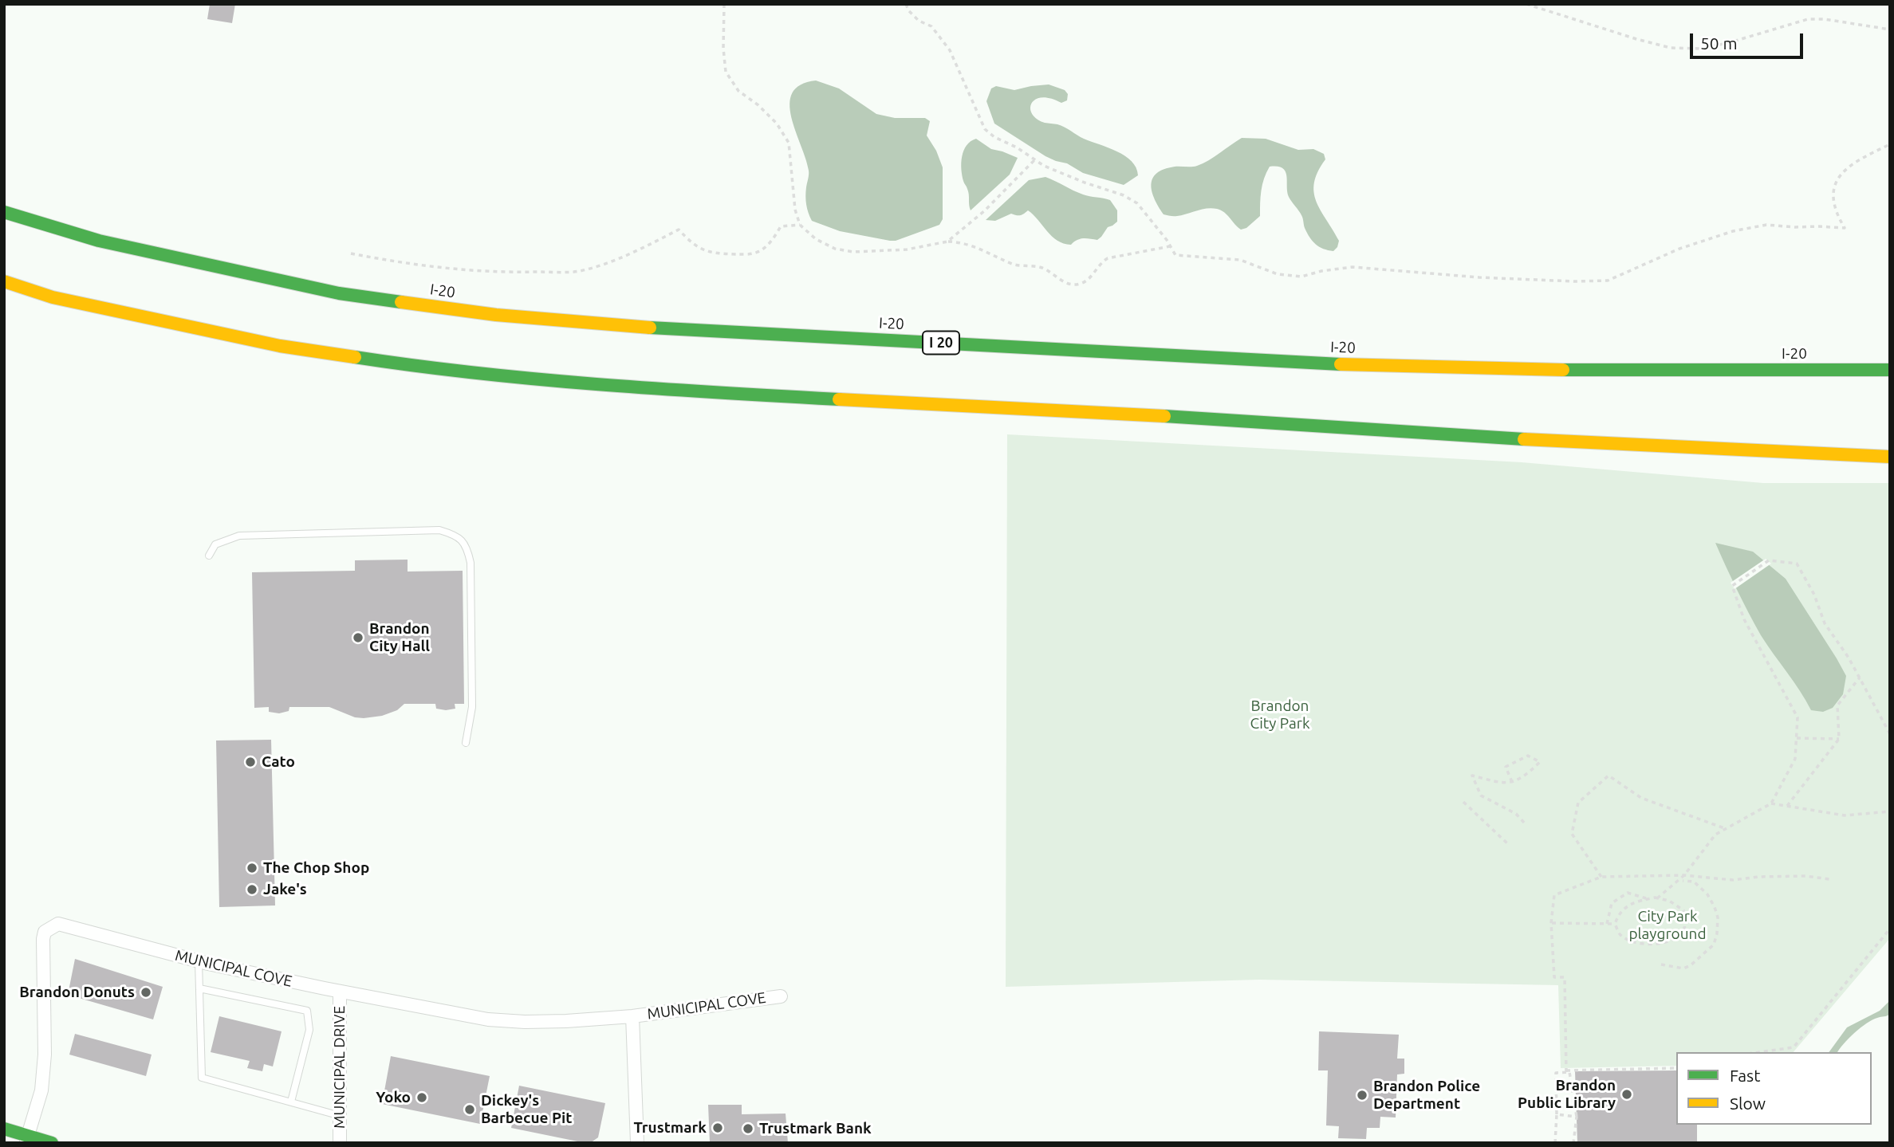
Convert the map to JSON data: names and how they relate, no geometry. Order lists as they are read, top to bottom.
{
  "streets": {
    "main road": ["I-20", "I 20"],
    "street": ["MUNICIPAL COVE", "MUNICIPAL DRIVE"]
  },
  "crossings": [
    ["MUNICIPAL COVE", "MUNICIPAL DRIVE"]
  ],
  "parks": ["Brandon City Park", "City Park playground"],
  "places": [
    "Brandon City Hall",
    "Cato",
    "The Chop Shop",
    "Jake's",
    "Brandon Donuts",
    "Brandon Public Library",
    "Brandon Police Department",
    "Yoko",
    "Dickey's Barbecue Pit",
    "Trustmark",
    "Trustmark Bank"
  ],
  "legend": ["Fast", "Slow"],
  "scale_bar": "50 m"
}
